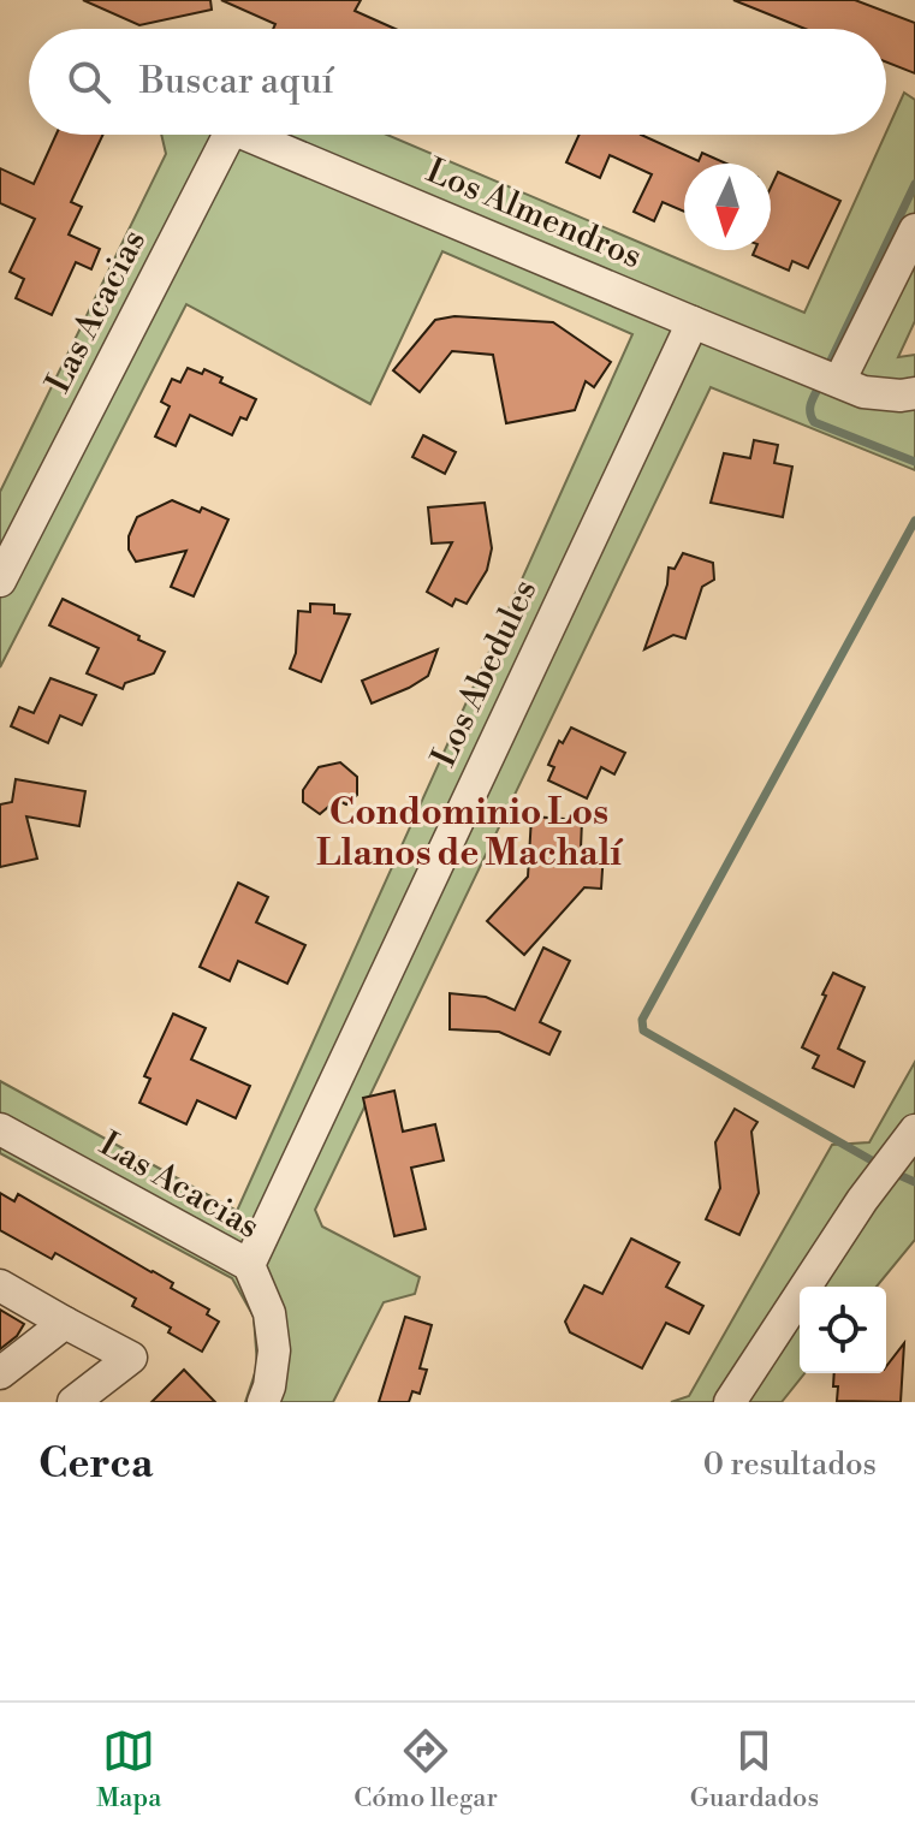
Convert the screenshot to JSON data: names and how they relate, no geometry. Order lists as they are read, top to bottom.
{
  "streets": {
    "street": ["Los Almendros", "Las Acacias", "Los Abedules"]
  },
  "crossings": [
    ["Los Almendros", "Los Abedules"],
    ["Las Acacias", "Los Abedules"]
  ],
  "districts": ["Condominio Los Llanos de Machalí"],
  "north": "bottom",
  "page": {
    "search": "Buscar aquí",
    "heading": ["Cerca", "0 resultados"],
    "nav": ["Mapa", "Cómo llegar", "Guardados"]
  }
}
